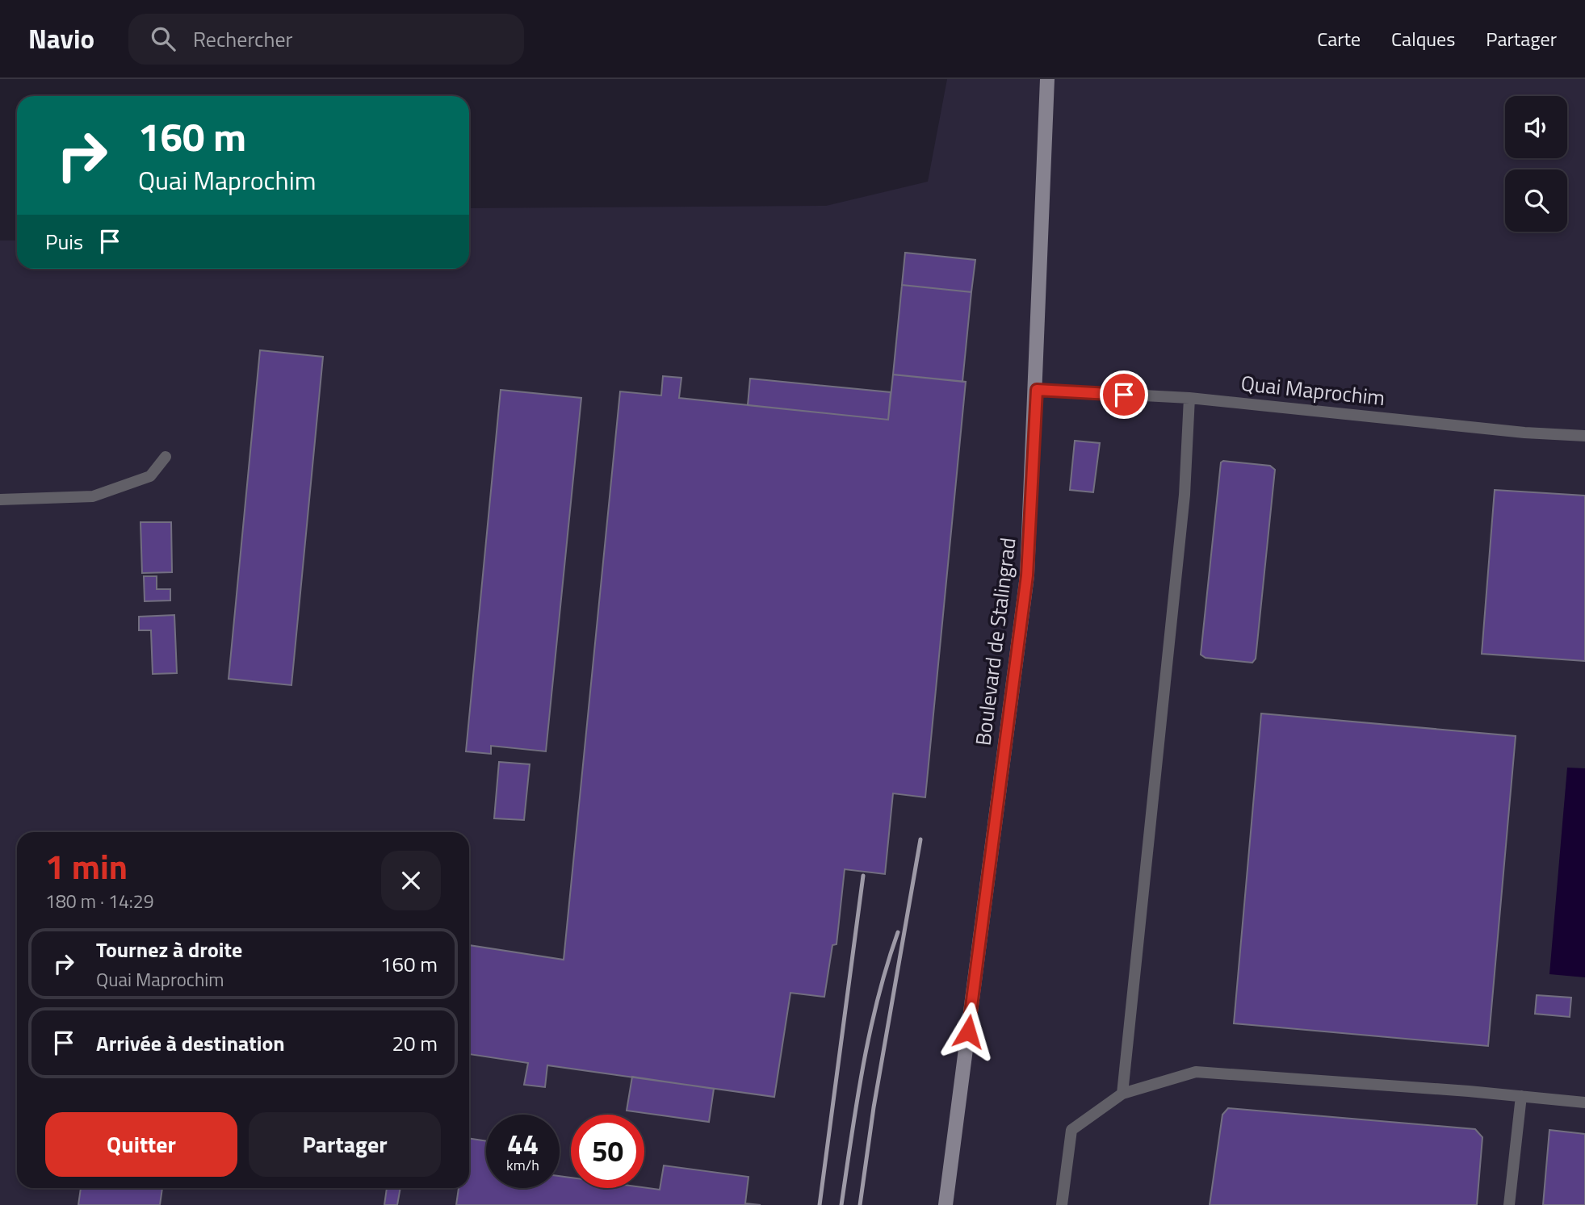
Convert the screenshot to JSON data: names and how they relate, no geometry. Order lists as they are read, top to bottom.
{
  "streets": {
    "main road": ["Boulevard de Stalingrad"],
    "lane": ["Quai Maprochim"]
  },
  "crossings": [
    ["Quai Maprochim", "Boulevard de Stalingrad"]
  ],
  "page": {
    "header": "Navio",
    "search": "Rechercher",
    "nav": ["Carte", "Calques", "Partager"],
    "turn": ["160 m", "Quai Maprochim"],
    "then": "Puis",
    "heading": ["1 min", "180 m · 14:29"],
    "list": [
      {
        "name": "Tournez à droite",
        "note": "Quai Maprochim",
        "value": "160 m"
      },
      {
        "name": "Arrivée à destination",
        "value": "20 m"
      }
    ],
    "buttons": ["Quitter", "Partager"],
    "speed": "44 km/h",
    "limit": "50"
  }
}
